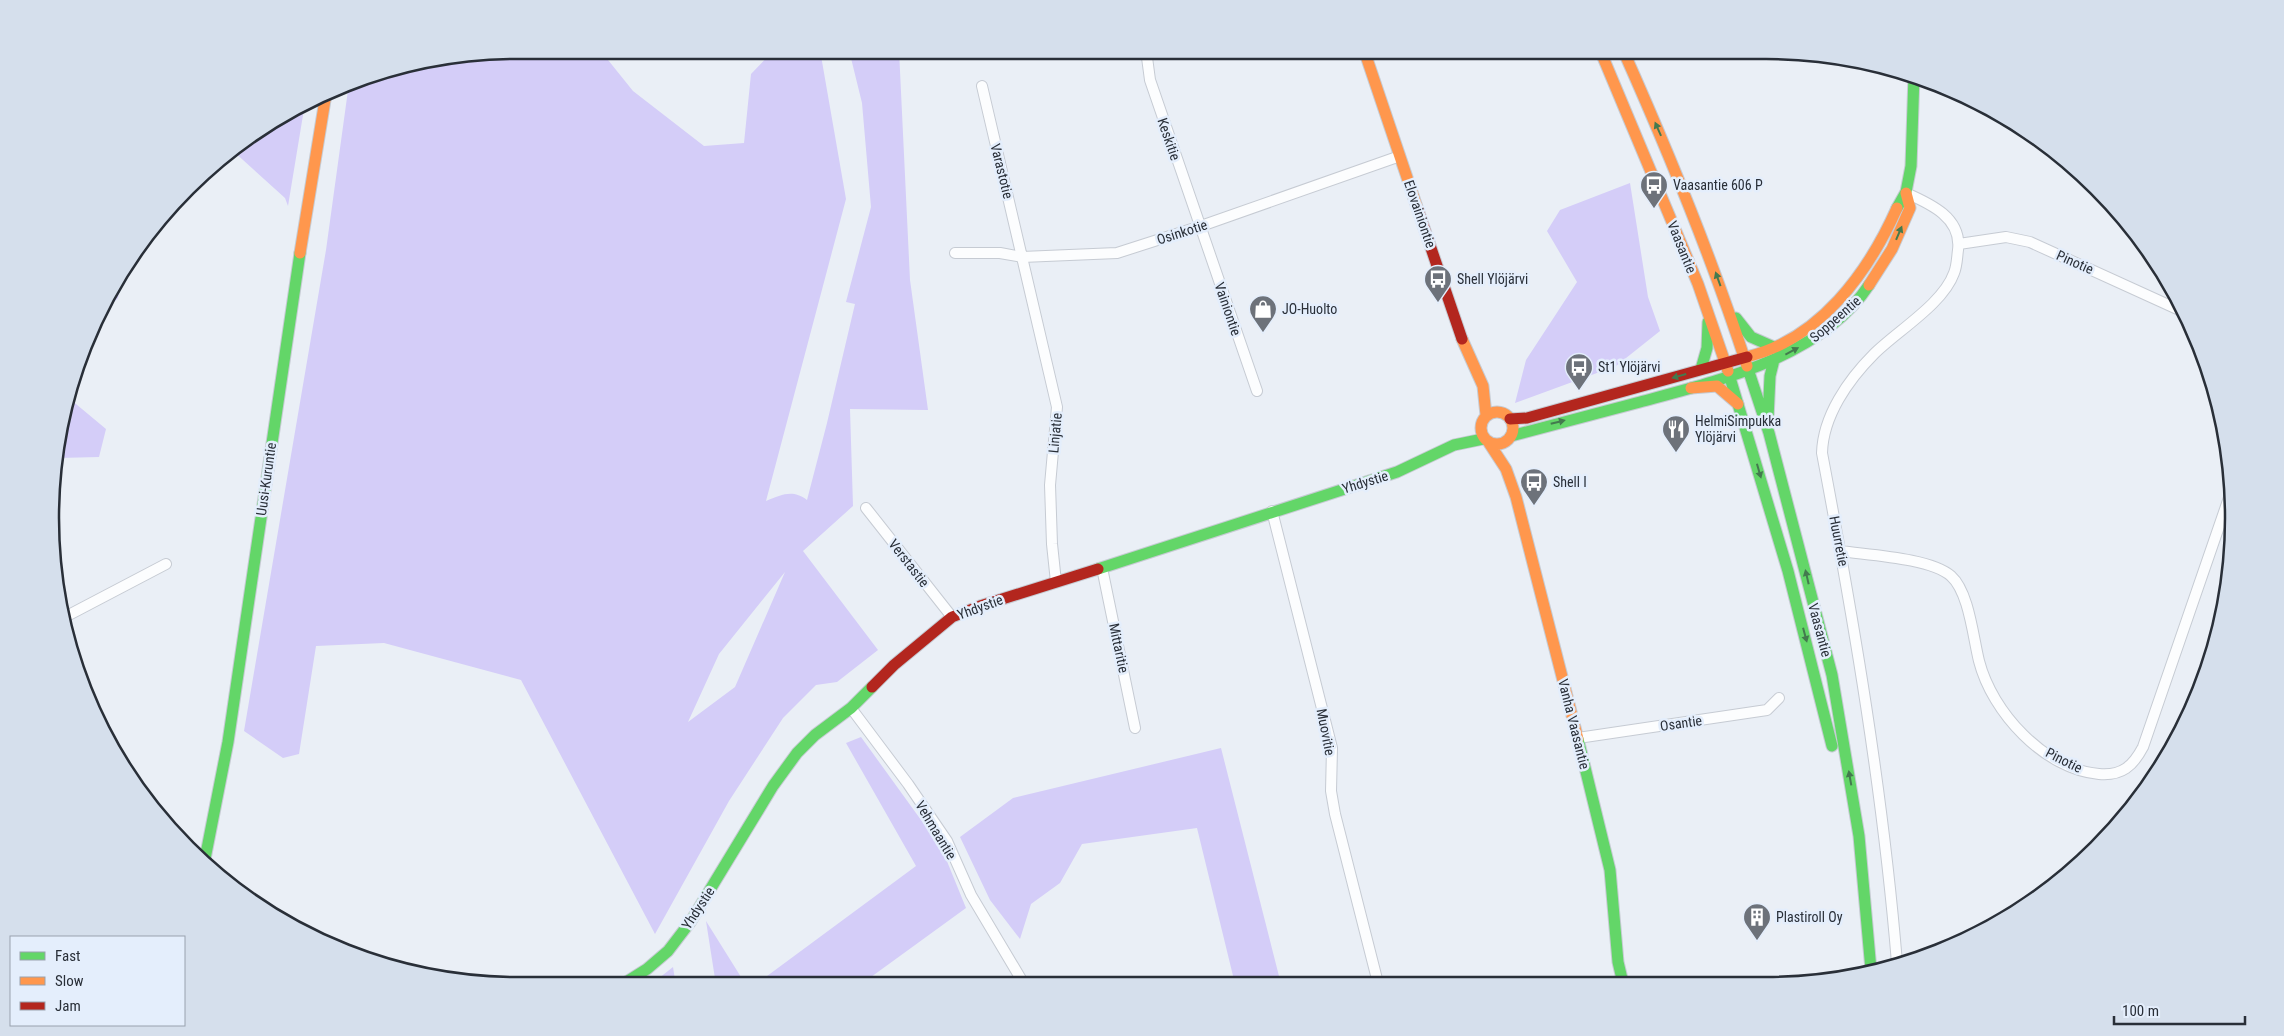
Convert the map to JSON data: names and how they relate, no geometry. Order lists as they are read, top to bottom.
{
  "streets": {
    "main road": [
      "Elovainiontie",
      "Vaasantie",
      "Soppeentie",
      "Uusi-Kuruntie",
      "Yhdystie",
      "Vanha Vaasantie"
    ],
    "street": [
      "Keskitie",
      "Varastotie",
      "Osinkotie",
      "Pinotie",
      "Vainiontie",
      "Linjatie",
      "Huurretie",
      "Verstastie",
      "Mittaritie",
      "Osantie",
      "Muovitie",
      "Vehmaantie"
    ]
  },
  "crossings": [
    ["Keskitie", "Osinkotie"],
    ["Keskitie", "Vainiontie"],
    ["Varastotie", "Osinkotie"],
    ["Varastotie", "Linjatie"],
    ["Elovainiontie", "Osinkotie"],
    ["Elovainiontie", "Yhdystie"],
    ["Elovainiontie", "Vanha Vaasantie"],
    ["Osinkotie", "Vainiontie"],
    ["Osinkotie", "Linjatie"],
    ["Vaasantie", "Soppeentie"],
    ["Pinotie", "Huurretie"],
    ["Soppeentie", "Huurretie"],
    ["Linjatie", "Yhdystie"],
    ["Yhdystie", "Verstastie"],
    ["Yhdystie", "Mittaritie"],
    ["Yhdystie", "Vanha Vaasantie"],
    ["Yhdystie", "Muovitie"],
    ["Yhdystie", "Vehmaantie"],
    ["Osantie", "Vanha Vaasantie"]
  ],
  "places": {
    "bus stop": [
      "Vaasantie 606 P",
      "Shell Ylöjärvi",
      "St1 Ylöjärvi",
      "Shell I"
    ],
    "shop": ["JO-Huolto"],
    "restaurant": ["HelmiSimpukka Ylöjärvi"],
    "building": ["Plastiroll Oy"]
  },
  "legend": ["Fast", "Slow", "Jam"],
  "scale_bar": "100 m"
}
